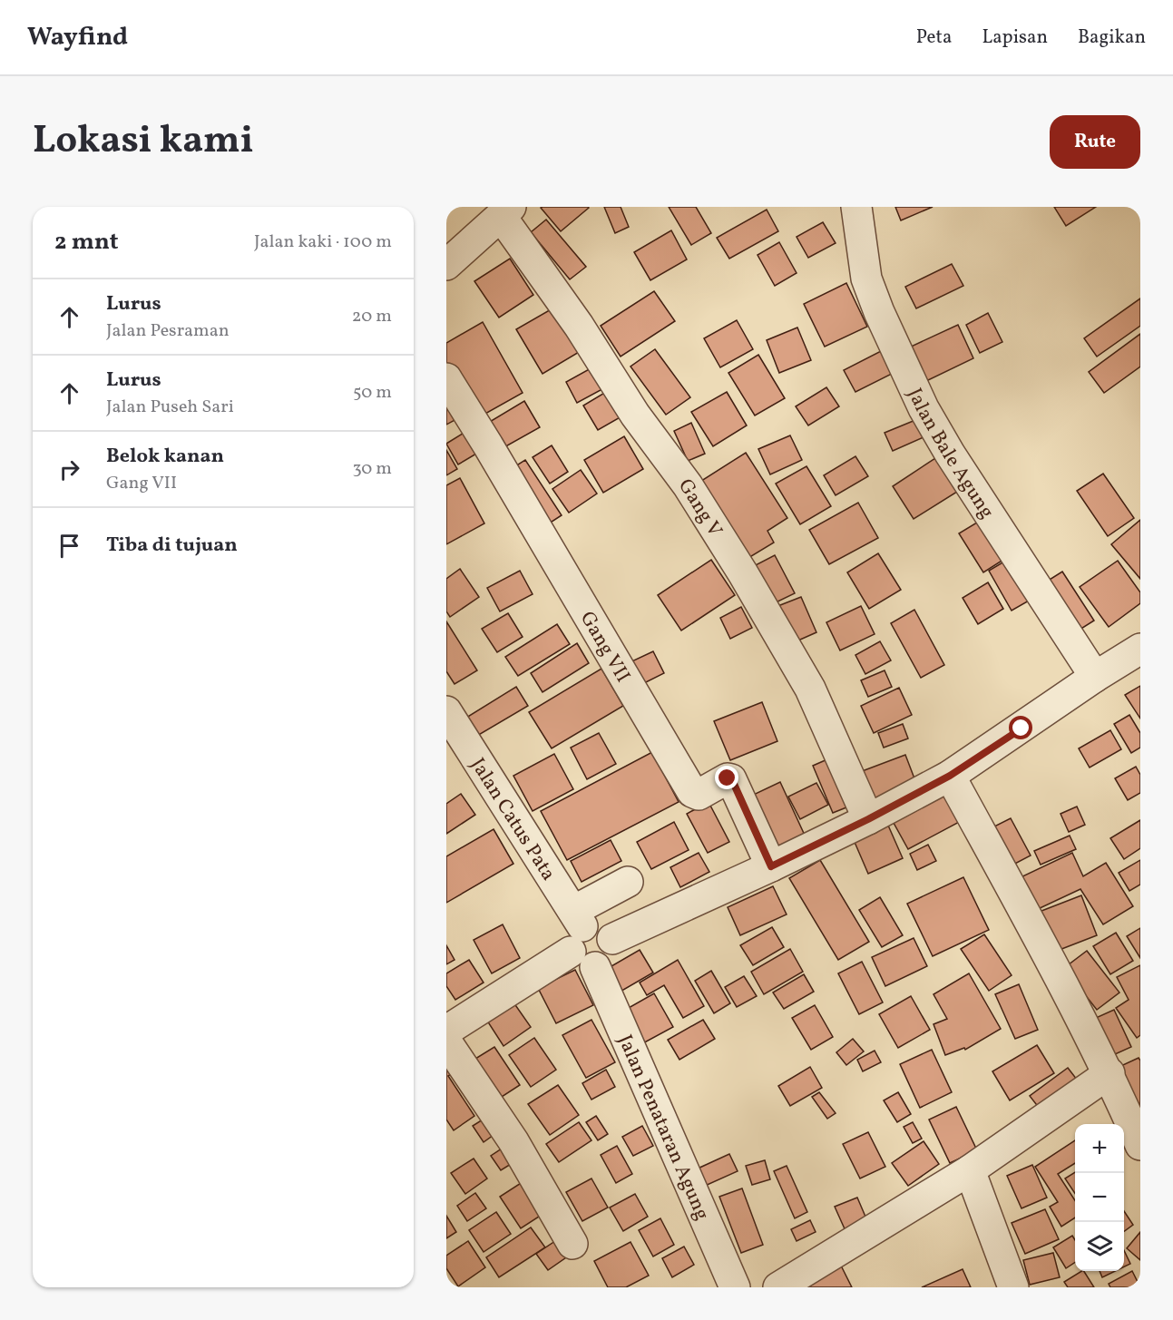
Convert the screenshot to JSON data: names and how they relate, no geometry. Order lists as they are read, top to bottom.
{
  "streets": {
    "street": [
      "Jalan Bale Agung",
      "Gang V",
      "Gang VII",
      "Jalan Catus Pata",
      "Jalan Penataran Agung"
    ]
  },
  "crossings": [
    ["Jalan Catus Pata", "Jalan Penataran Agung"]
  ],
  "page": {
    "header": "Wayfind",
    "nav": ["Peta", "Lapisan", "Bagikan"],
    "title": "Lokasi kami",
    "buttons": "Rute",
    "heading": ["2 mnt", "Jalan kaki · 100 m"],
    "list": [
      ["Lurus", "Jalan Pesraman", "20 m"],
      ["Lurus", "Jalan Puseh Sari", "50 m"],
      ["Belok kanan", "Gang VII", "30 m"],
      "Tiba di tujuan"
    ],
    "map_buttons": ["+", "−"]
  }
}
